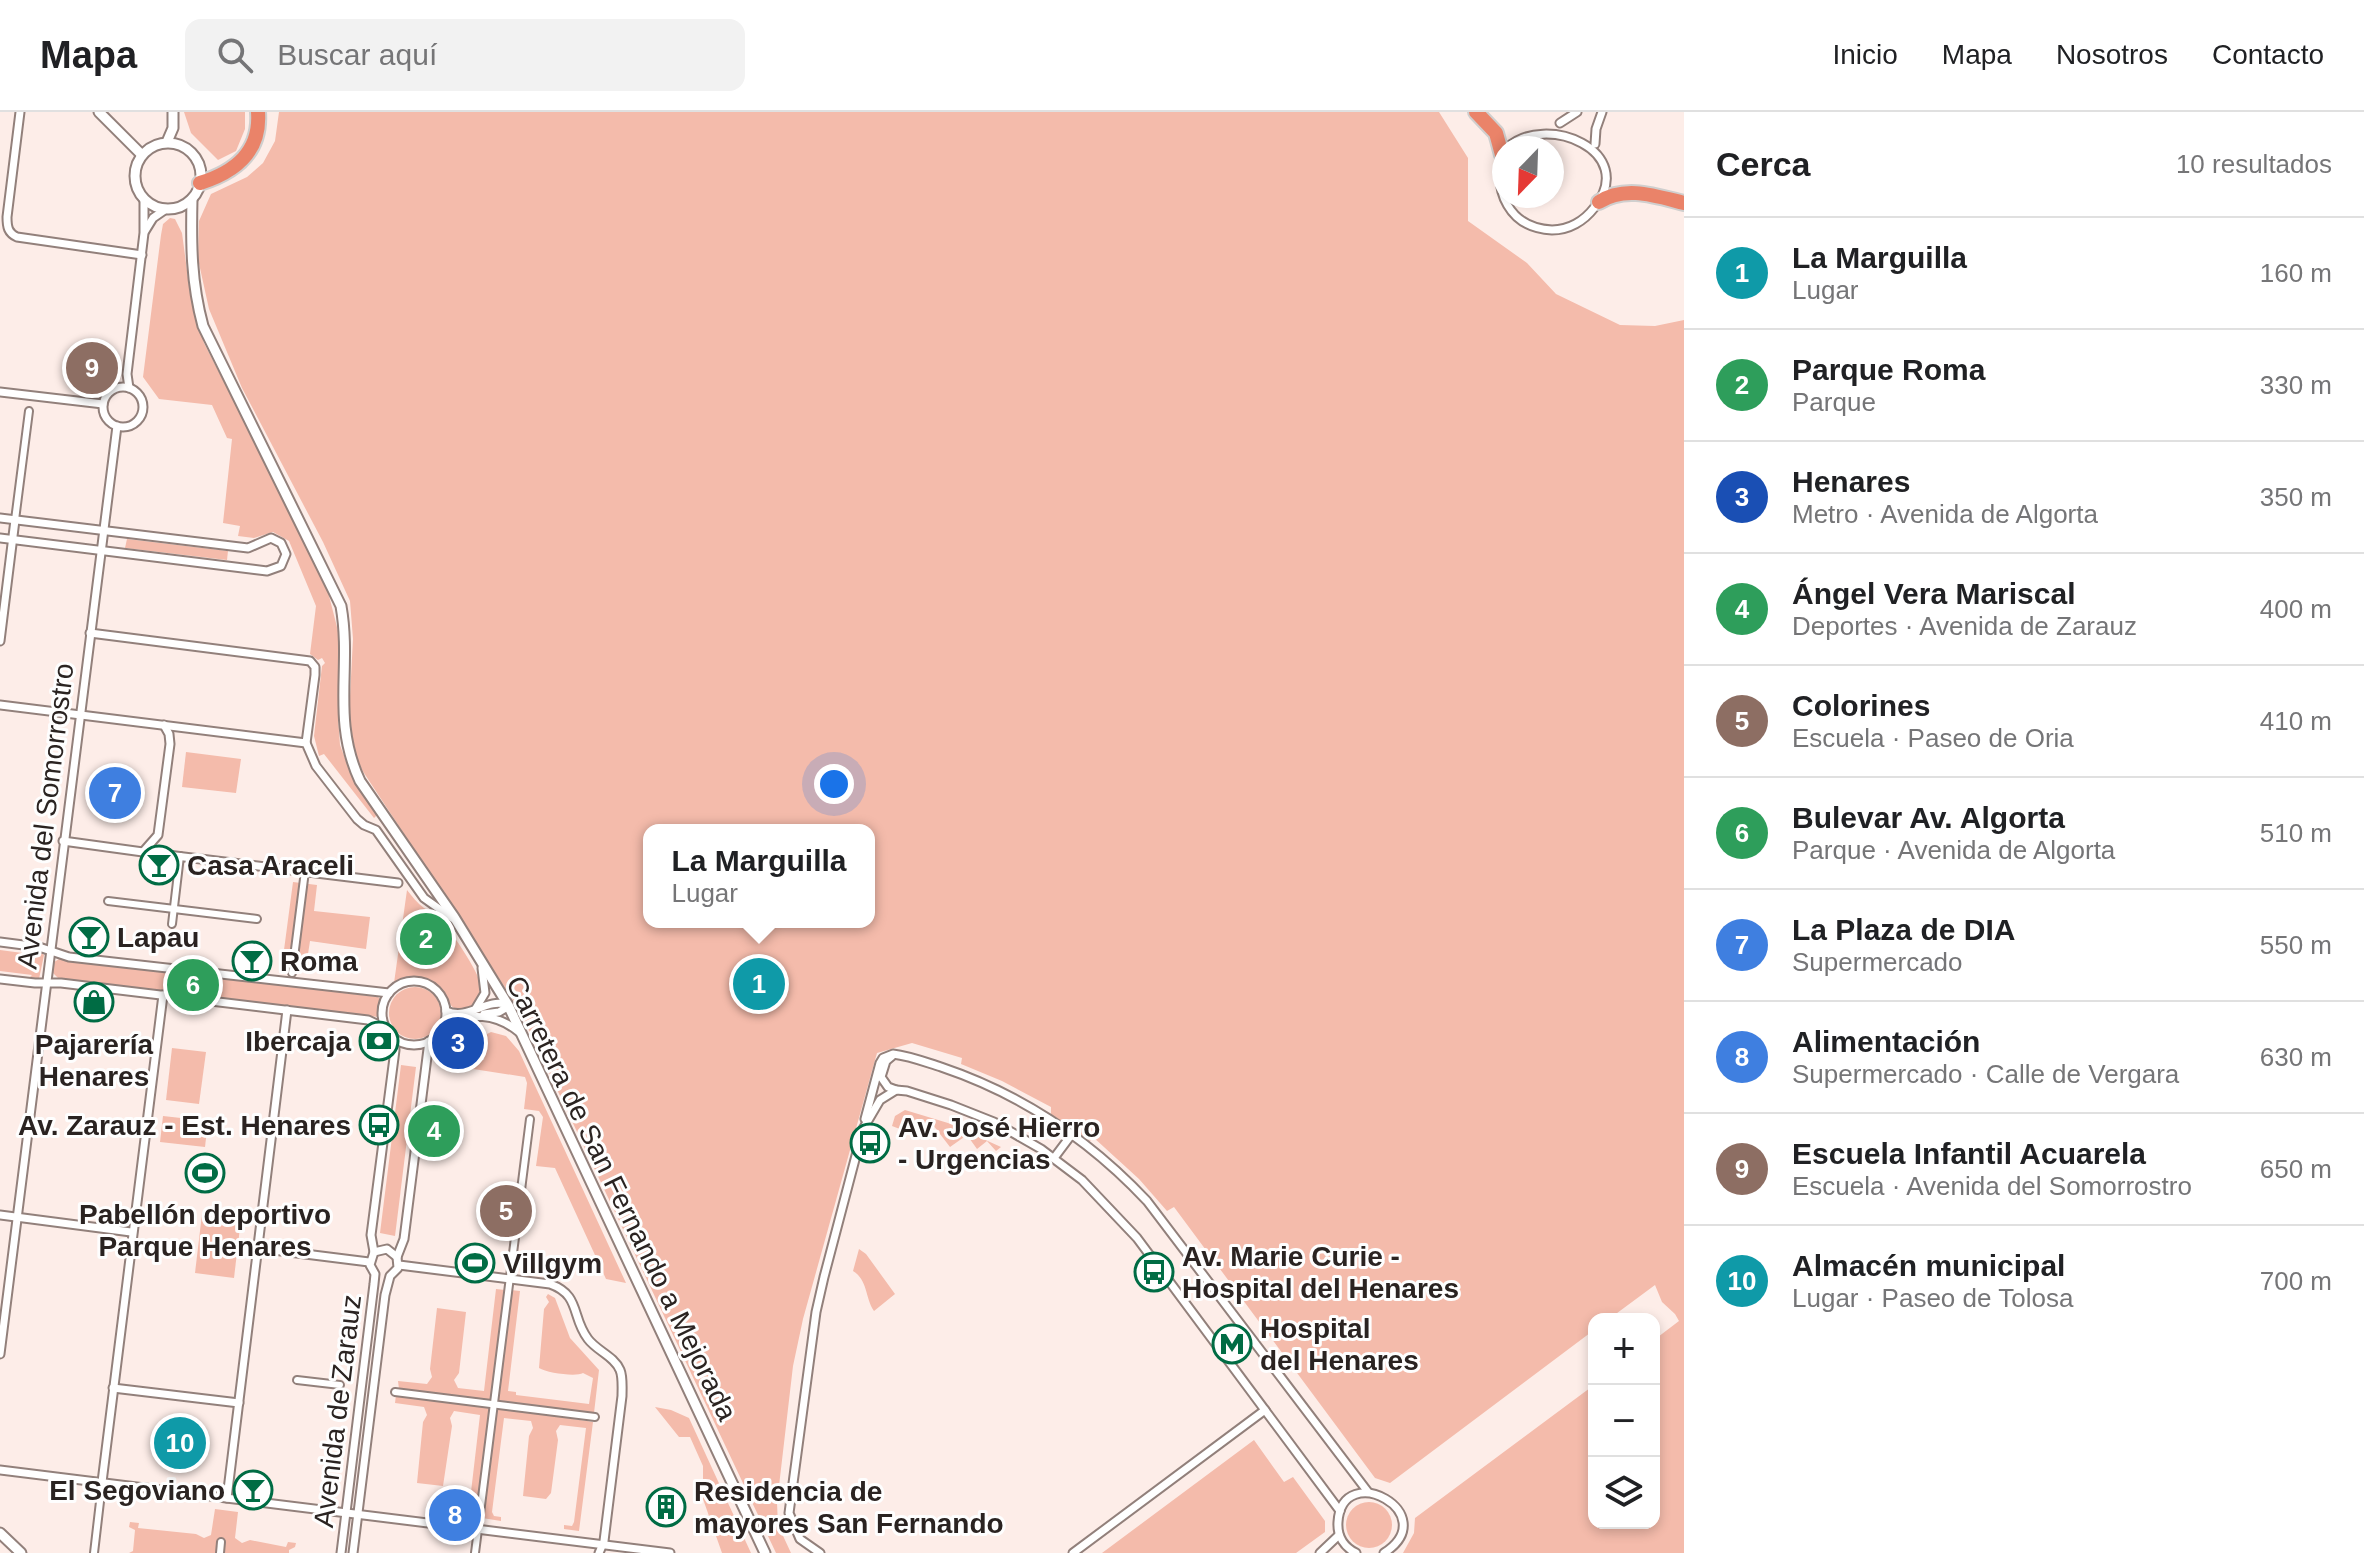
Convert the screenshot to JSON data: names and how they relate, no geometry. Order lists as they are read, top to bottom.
{
  "streets": {
    "street": ["Avenida del Somorrostro", "Carretera de San Fernando a Mejorada", "Avenida de Zarauz"]
  },
  "places": {
    "bar": [
      "Casa Araceli",
      "Lapau",
      "Roma",
      "El Segoviano"
    ],
    "shop": ["Pajarería Henares"],
    "bank": ["Ibercaja"],
    "bus stop": ["Av. Zarauz - Est. Henares", "Av. José Hierro - Urgencias", "Av. Marie Curie - Hospital del Henares"],
    "sports": ["Pabellón deportivo Parque Henares", "Villgym"],
    "metro station": ["Hospital del Henares"],
    "building": ["Residencia de mayores San Fernando"]
  },
  "north": "bottom left",
  "page": {
    "header": "Mapa",
    "search": "Buscar aquí",
    "nav": [
      "Inicio",
      "Mapa",
      "Nosotros",
      "Contacto"
    ],
    "heading": ["Cerca", "10 resultados"],
    "list": [
      {
        "mark": "1",
        "name": "La Marguilla",
        "note": "Lugar",
        "value": "160 m"
      },
      {
        "mark": "2",
        "name": "Parque Roma",
        "note": "Parque",
        "value": "330 m"
      },
      {
        "mark": "3",
        "name": "Henares",
        "note": "Metro · Avenida de Algorta",
        "value": "350 m"
      },
      {
        "mark": "4",
        "name": "Ángel Vera Mariscal",
        "note": "Deportes · Avenida de Zarauz",
        "value": "400 m"
      },
      {
        "mark": "5",
        "name": "Colorines",
        "note": "Escuela · Paseo de Oria",
        "value": "410 m"
      },
      {
        "mark": "6",
        "name": "Bulevar Av. Algorta",
        "note": "Parque · Avenida de Algorta",
        "value": "510 m"
      },
      {
        "mark": "7",
        "name": "La Plaza de DIA",
        "note": "Supermercado",
        "value": "550 m"
      },
      {
        "mark": "8",
        "name": "Alimentación",
        "note": "Supermercado · Calle de Vergara",
        "value": "630 m"
      },
      {
        "mark": "9",
        "name": "Escuela Infantil Acuarela",
        "note": "Escuela · Avenida del Somorrostro",
        "value": "650 m"
      },
      {
        "mark": "10",
        "name": "Almacén municipal",
        "note": "Lugar · Paseo de Tolosa",
        "value": "700 m"
      }
    ],
    "pins": [
      "9",
      "7",
      "2",
      "1",
      "6",
      "3",
      "4",
      "5",
      "10",
      "8"
    ],
    "popup": ["La Marguilla", "Lugar"],
    "map_buttons": ["+", "−"]
  }
}
